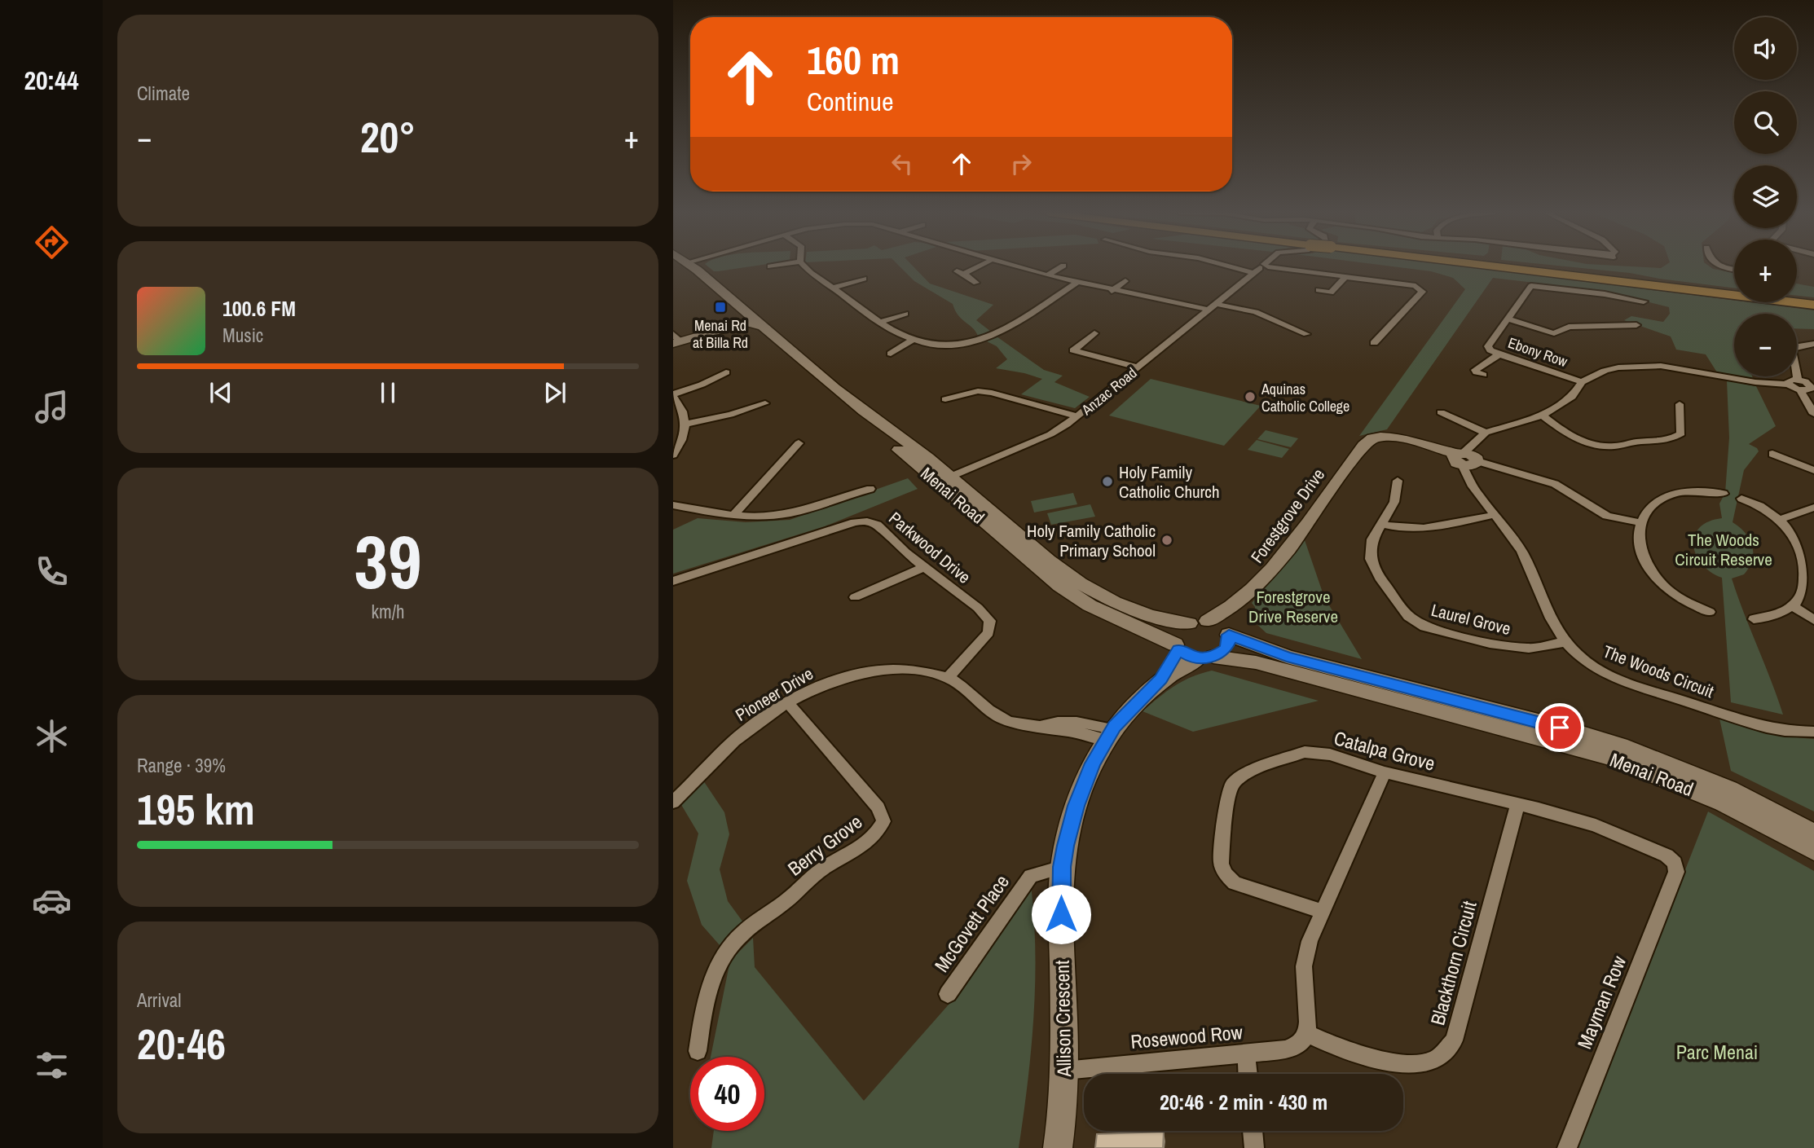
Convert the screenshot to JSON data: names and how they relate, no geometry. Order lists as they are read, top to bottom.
{
  "streets": {
    "main road": ["Menai Road", "Forestgrove Drive", "Allison Crescent"],
    "street": [
      "Ebony Row",
      "Anzac Road",
      "Parkwood Drive",
      "Laurel Grove",
      "The Woods Circuit",
      "Pioneer Drive",
      "Catalpa Grove",
      "Berry Grove",
      "McGovett Place",
      "Blackthorn Circuit",
      "Mayman Row",
      "Rosewood Row"
    ]
  },
  "crossings": [
    ["Anzac Road", "Menai Road"],
    ["Forestgrove Drive", "The Woods Circuit"],
    ["Parkwood Drive", "Pioneer Drive"],
    ["Laurel Grove", "The Woods Circuit"],
    ["Pioneer Drive", "Berry Grove"],
    ["Pioneer Drive", "Allison Crescent"],
    ["Catalpa Grove", "Blackthorn Circuit"],
    ["Catalpa Grove", "Mayman Row"],
    ["McGovett Place", "Allison Crescent"],
    ["Blackthorn Circuit", "Rosewood Row"],
    ["Allison Crescent", "Rosewood Row"]
  ],
  "parks": ["The Woods Circuit Reserve", "Forestgrove Drive Reserve", "Parc Menai"],
  "places": {
    "transit": ["Menai Rd at Billa Rd"],
    "other": ["Aquinas Catholic College", "Holy Family Catholic Church", "Holy Family Catholic Primary School"]
  },
  "page": {
    "tabs": "20:44",
    "tile": [
      "Climate",
      ["39", "km/h"],
      ["Range · 39%", "195 km"],
      ["Arrival", "20:46"]
    ],
    "map_buttons": ["+", "−"],
    "turn": ["160 m", "Continue"],
    "heat": ["−", "20°", "+"],
    "song": ["100.6 FM", "Music"],
    "limit": "40",
    "trip": "20:46 · 2 min · 430 m"
  }
}
